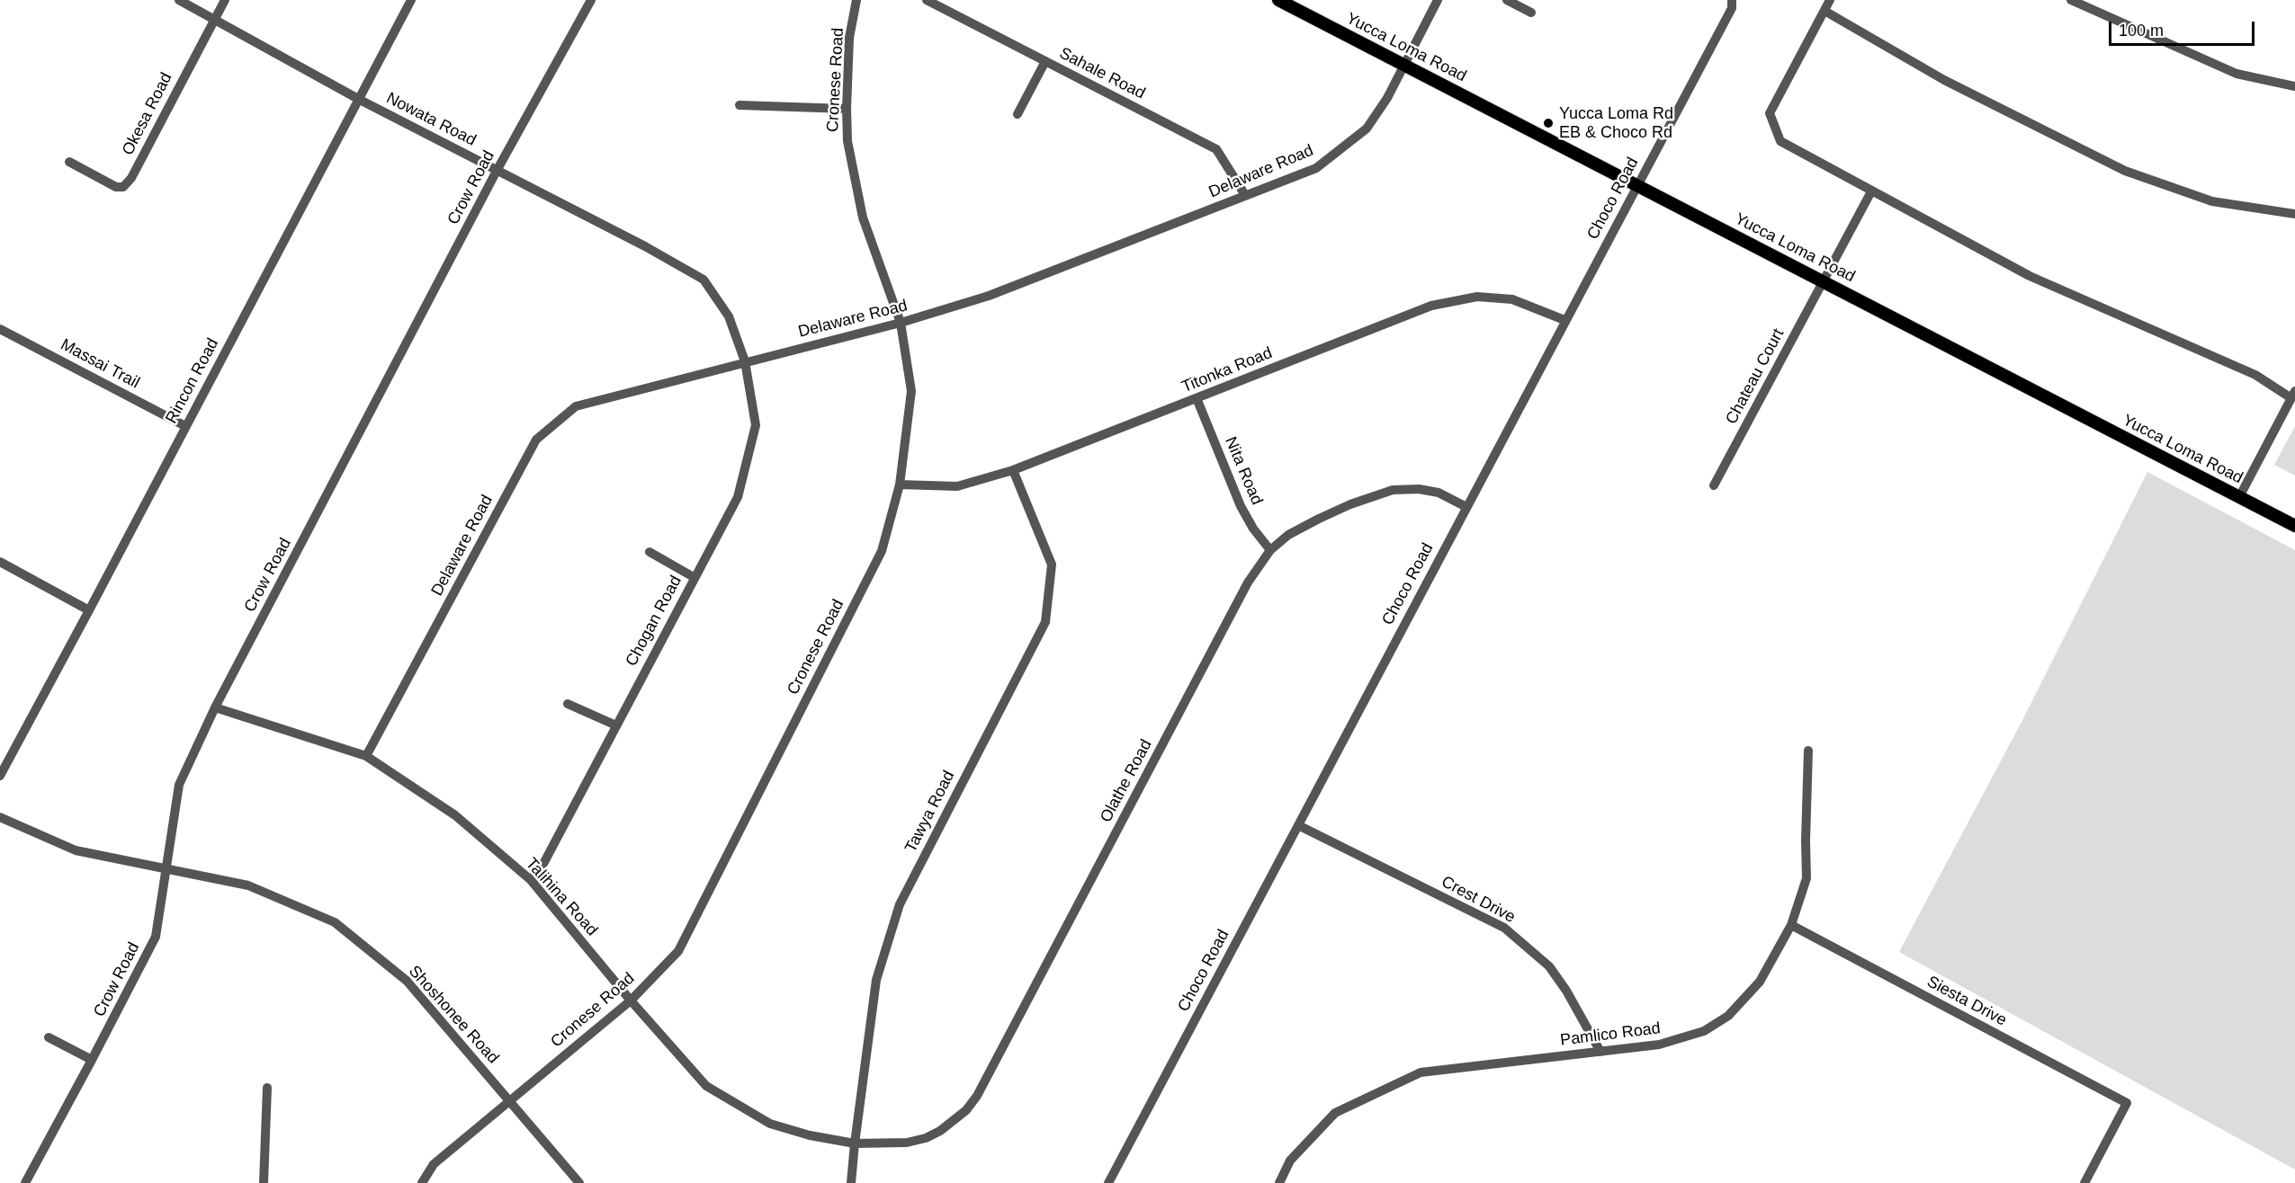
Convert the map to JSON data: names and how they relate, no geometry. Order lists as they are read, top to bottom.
{
  "streets": {
    "main road": ["Yucca Loma Road"],
    "street": [
      "Sahale Road",
      "Cronese Road",
      "Okesa Road",
      "Nowata Road",
      "Delaware Road",
      "Crow Road",
      "Choco Road",
      "Massai Trail",
      "Titonka Road",
      "Chateau Court",
      "Rincon Road",
      "Nita Road",
      "Chogan Road",
      "Olathe Road",
      "Tawya Road",
      "Talihina Road",
      "Crest Drive",
      "Siesta Drive",
      "Shoshonee Road",
      "Pamlico Road"
    ]
  },
  "crossings": [
    ["Yucca Loma Road", "Delaware Road"],
    ["Yucca Loma Road", "Choco Road"],
    ["Yucca Loma Road", "Chateau Court"],
    ["Sahale Road", "Delaware Road"],
    ["Cronese Road", "Delaware Road"],
    ["Cronese Road", "Titonka Road"],
    ["Cronese Road", "Talihina Road"],
    ["Cronese Road", "Shoshonee Road"],
    ["Okesa Road", "Nowata Road"],
    ["Nowata Road", "Delaware Road"],
    ["Nowata Road", "Crow Road"],
    ["Nowata Road", "Rincon Road"],
    ["Nowata Road", "Chogan Road"],
    ["Delaware Road", "Chogan Road"],
    ["Delaware Road", "Talihina Road"],
    ["Crow Road", "Talihina Road"],
    ["Crow Road", "Shoshonee Road"],
    ["Choco Road", "Titonka Road"],
    ["Choco Road", "Olathe Road"],
    ["Choco Road", "Crest Drive"],
    ["Massai Trail", "Rincon Road"],
    ["Titonka Road", "Nita Road"],
    ["Titonka Road", "Tawya Road"],
    ["Nita Road", "Olathe Road"],
    ["Chogan Road", "Talihina Road"],
    ["Olathe Road", "Tawya Road"],
    ["Olathe Road", "Talihina Road"],
    ["Tawya Road", "Talihina Road"],
    ["Crest Drive", "Pamlico Road"],
    ["Siesta Drive", "Pamlico Road"]
  ],
  "places": ["Yucca Loma Rd EB & Choco Rd"],
  "scale_bar": "100 m"
}
